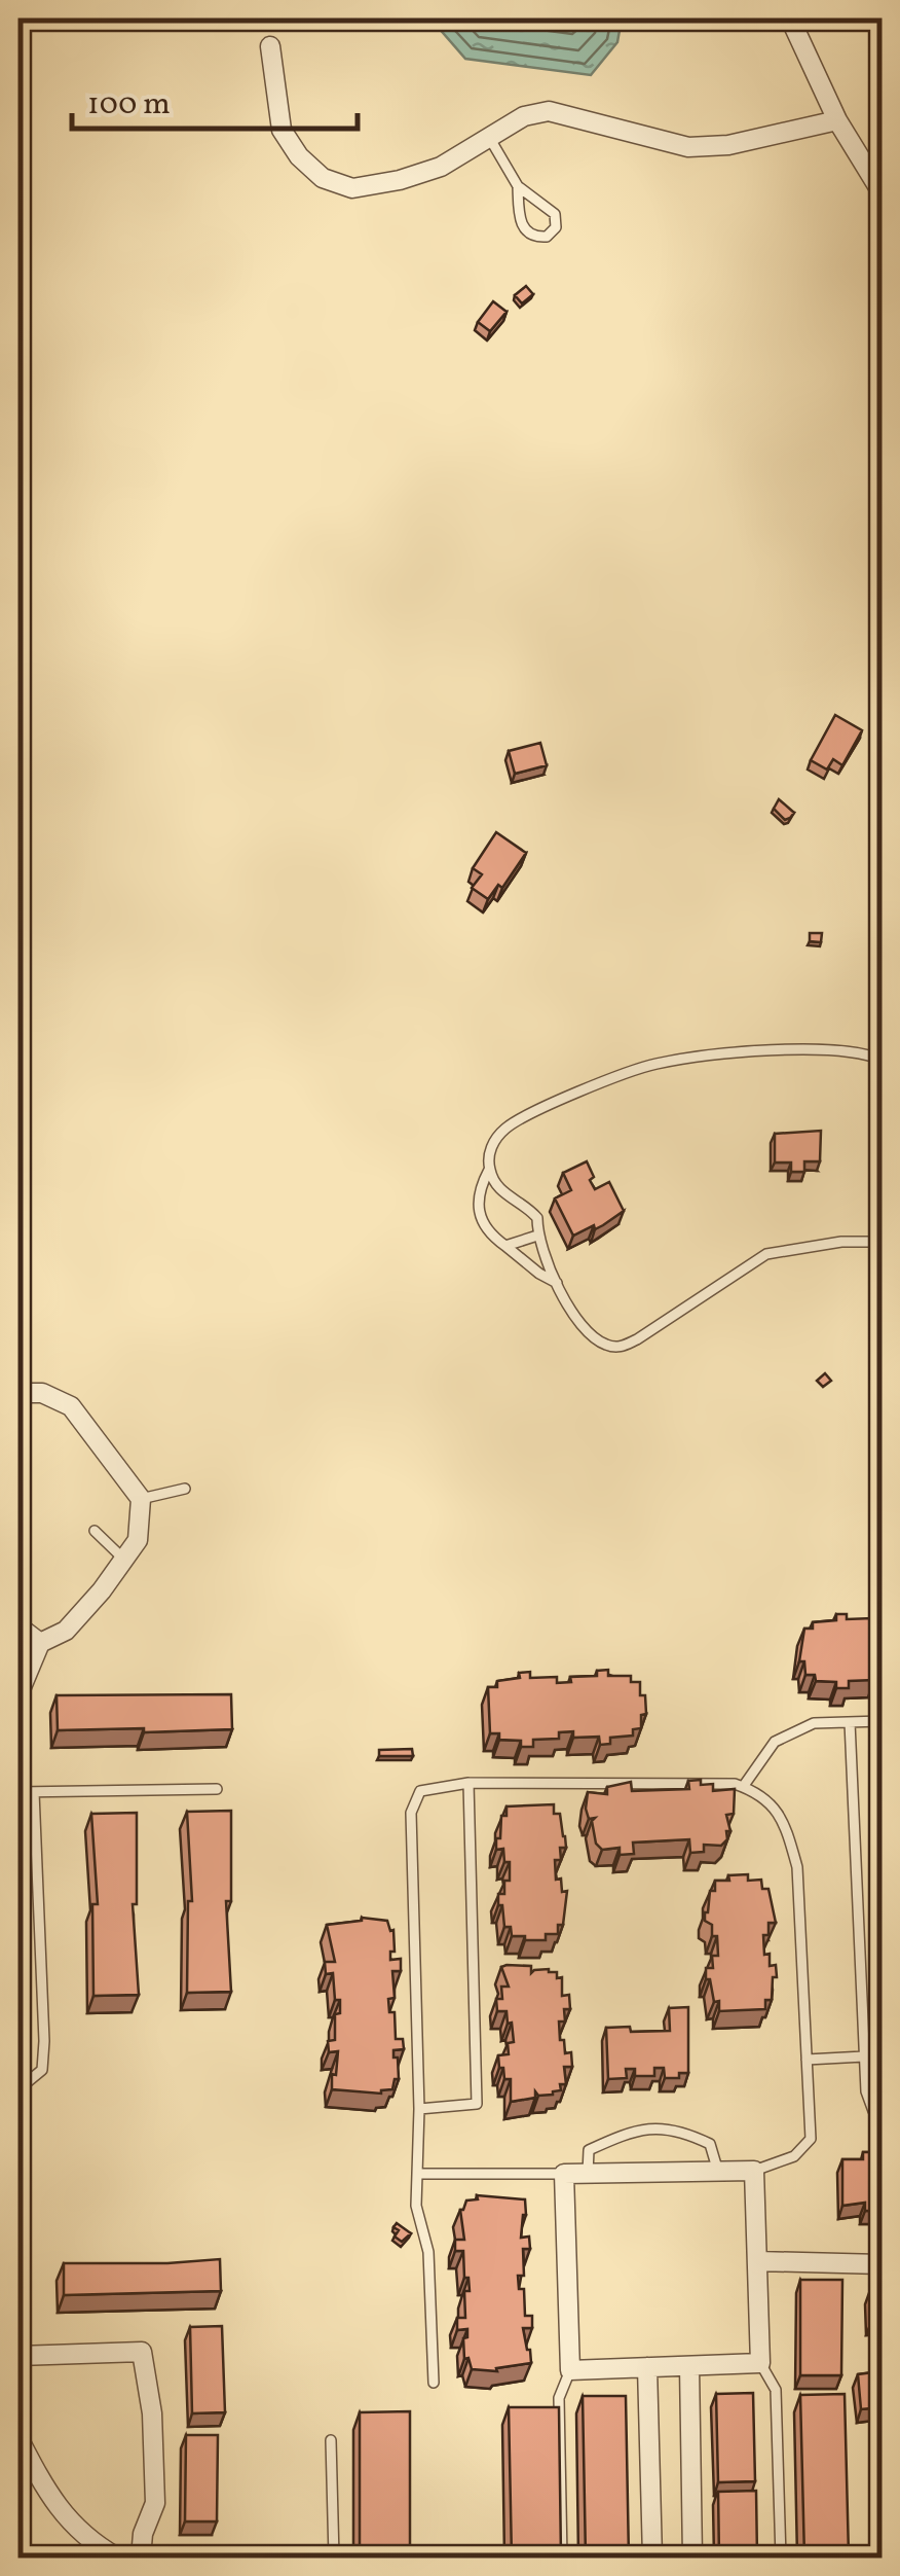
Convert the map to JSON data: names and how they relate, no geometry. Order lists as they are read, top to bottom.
{
  "scale_bar": "100 m"
}
